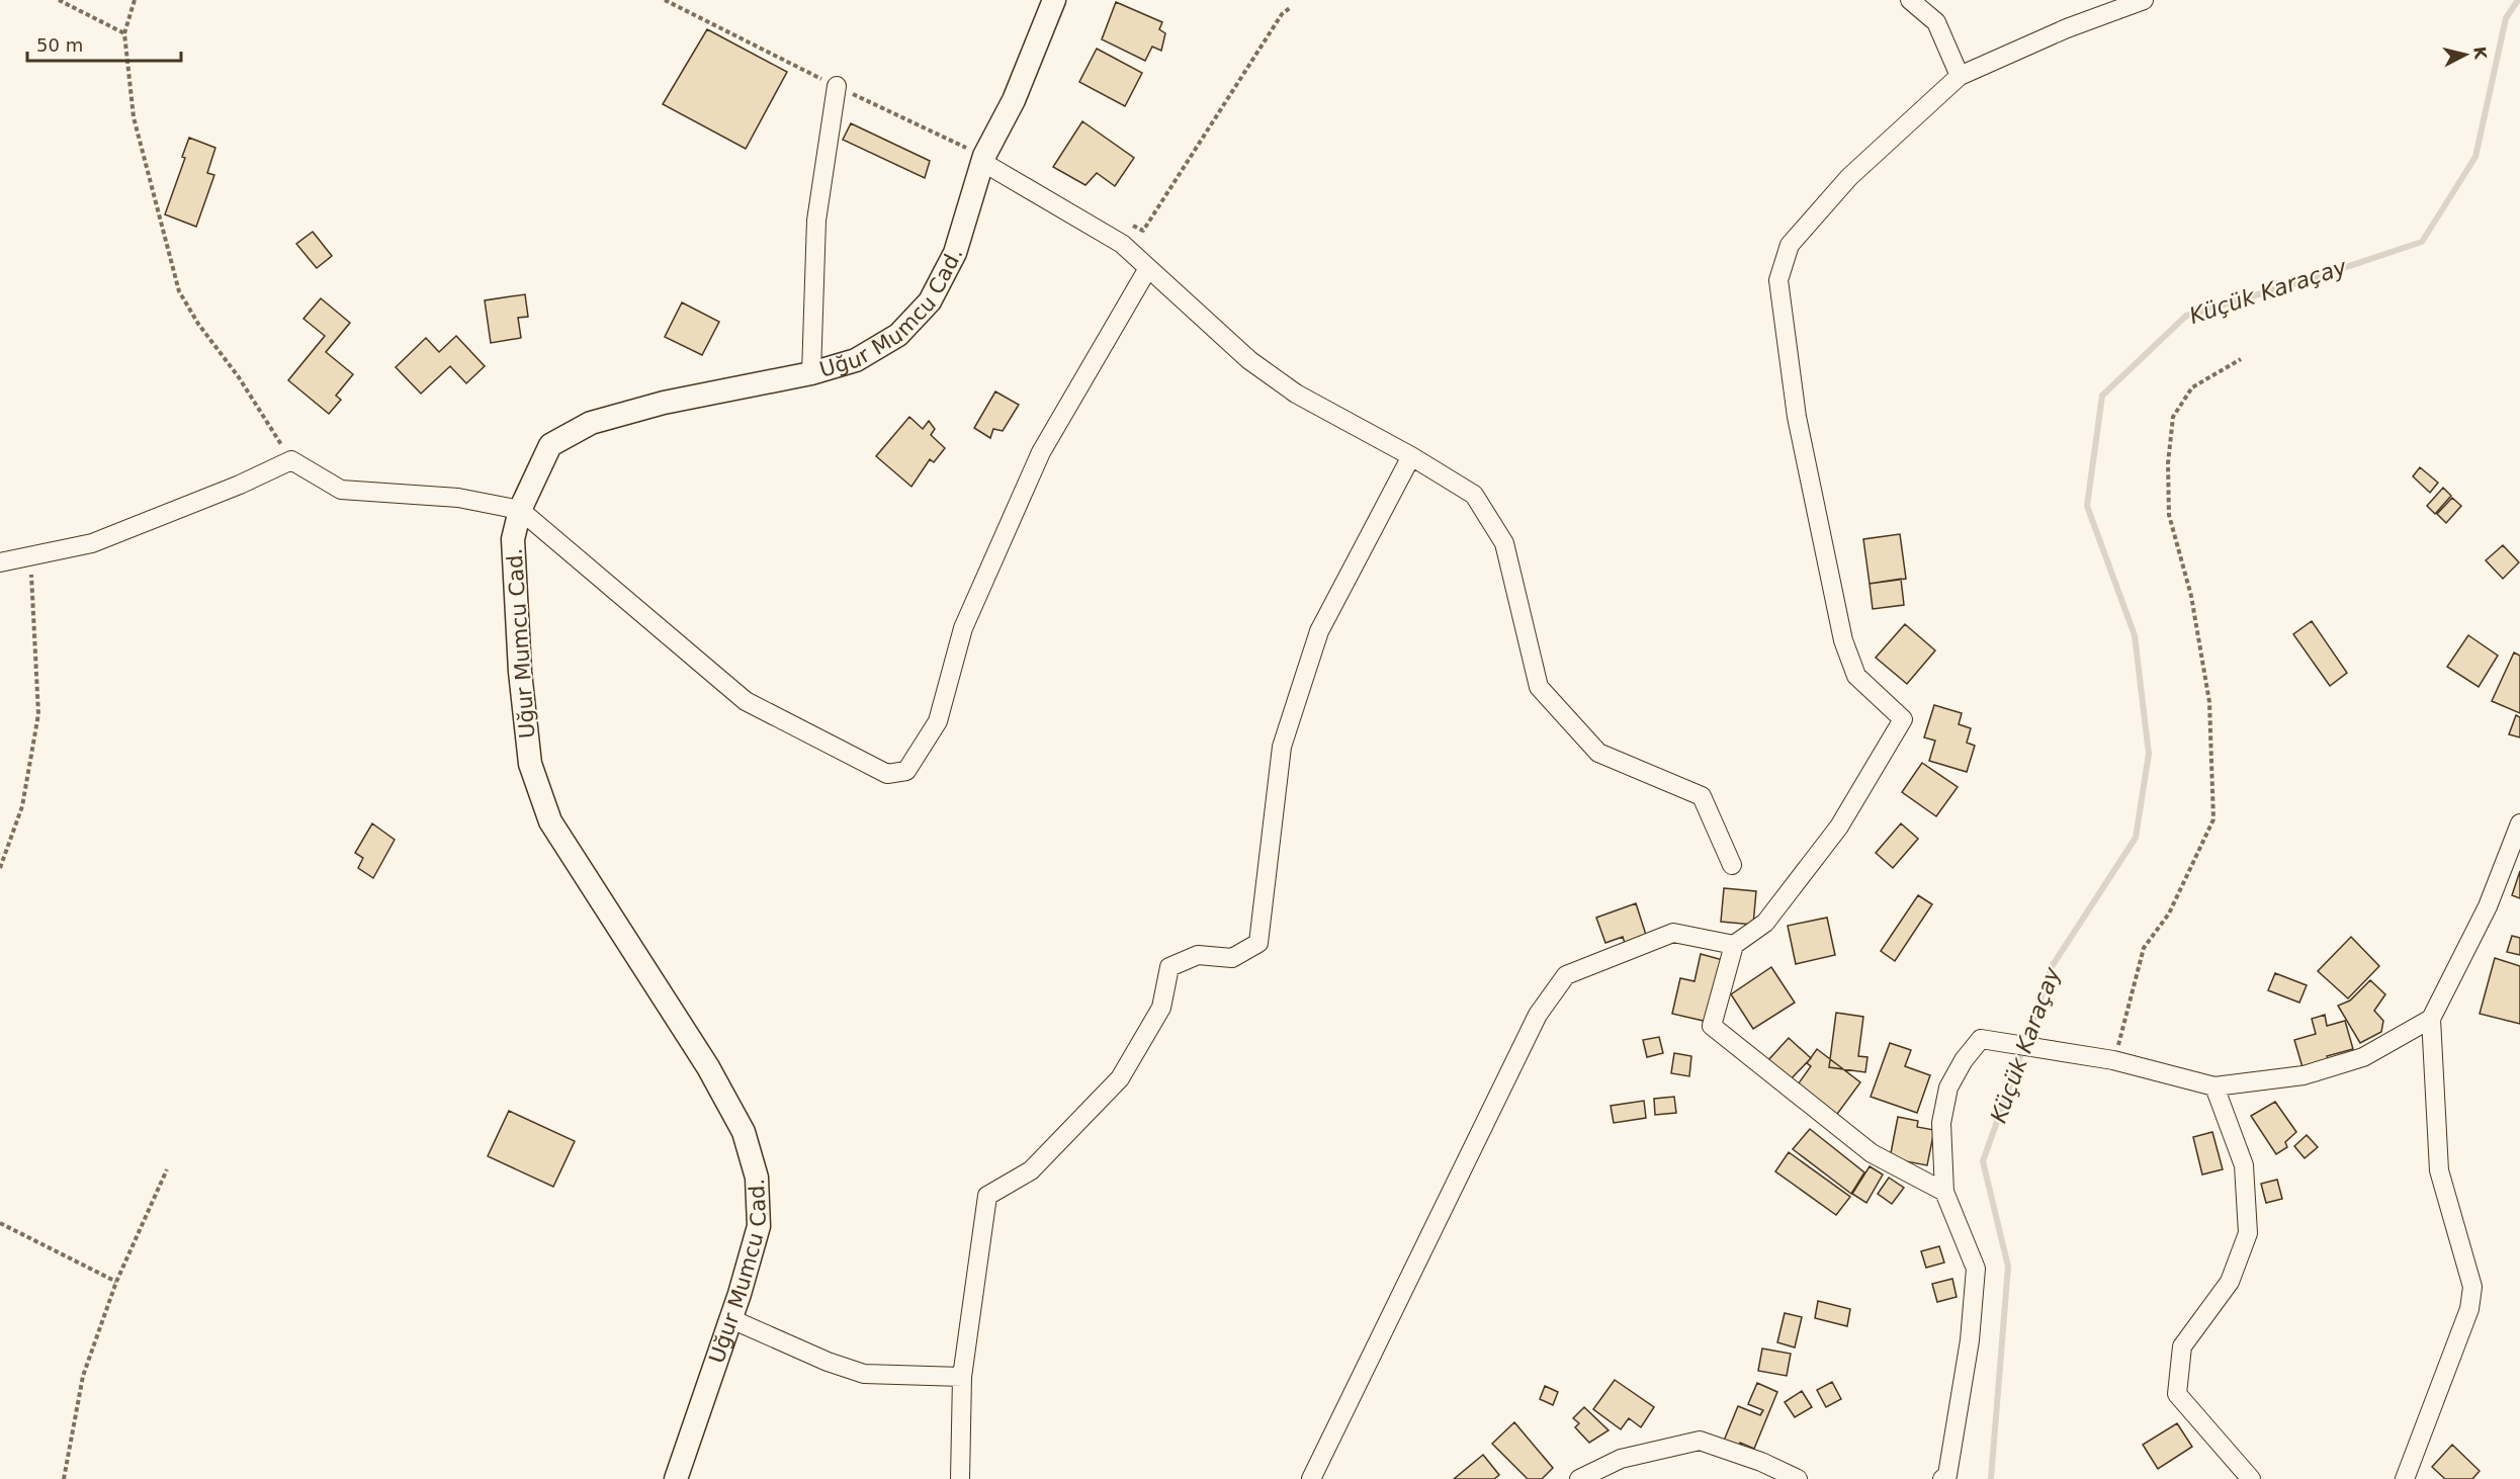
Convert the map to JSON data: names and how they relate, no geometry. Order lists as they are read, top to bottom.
{
  "streets": {
    "street": ["Uğur Mumcu Cad."]
  },
  "water": ["Küçük Karaçay"],
  "scale_bar": "50 m",
  "north": "right"
}
